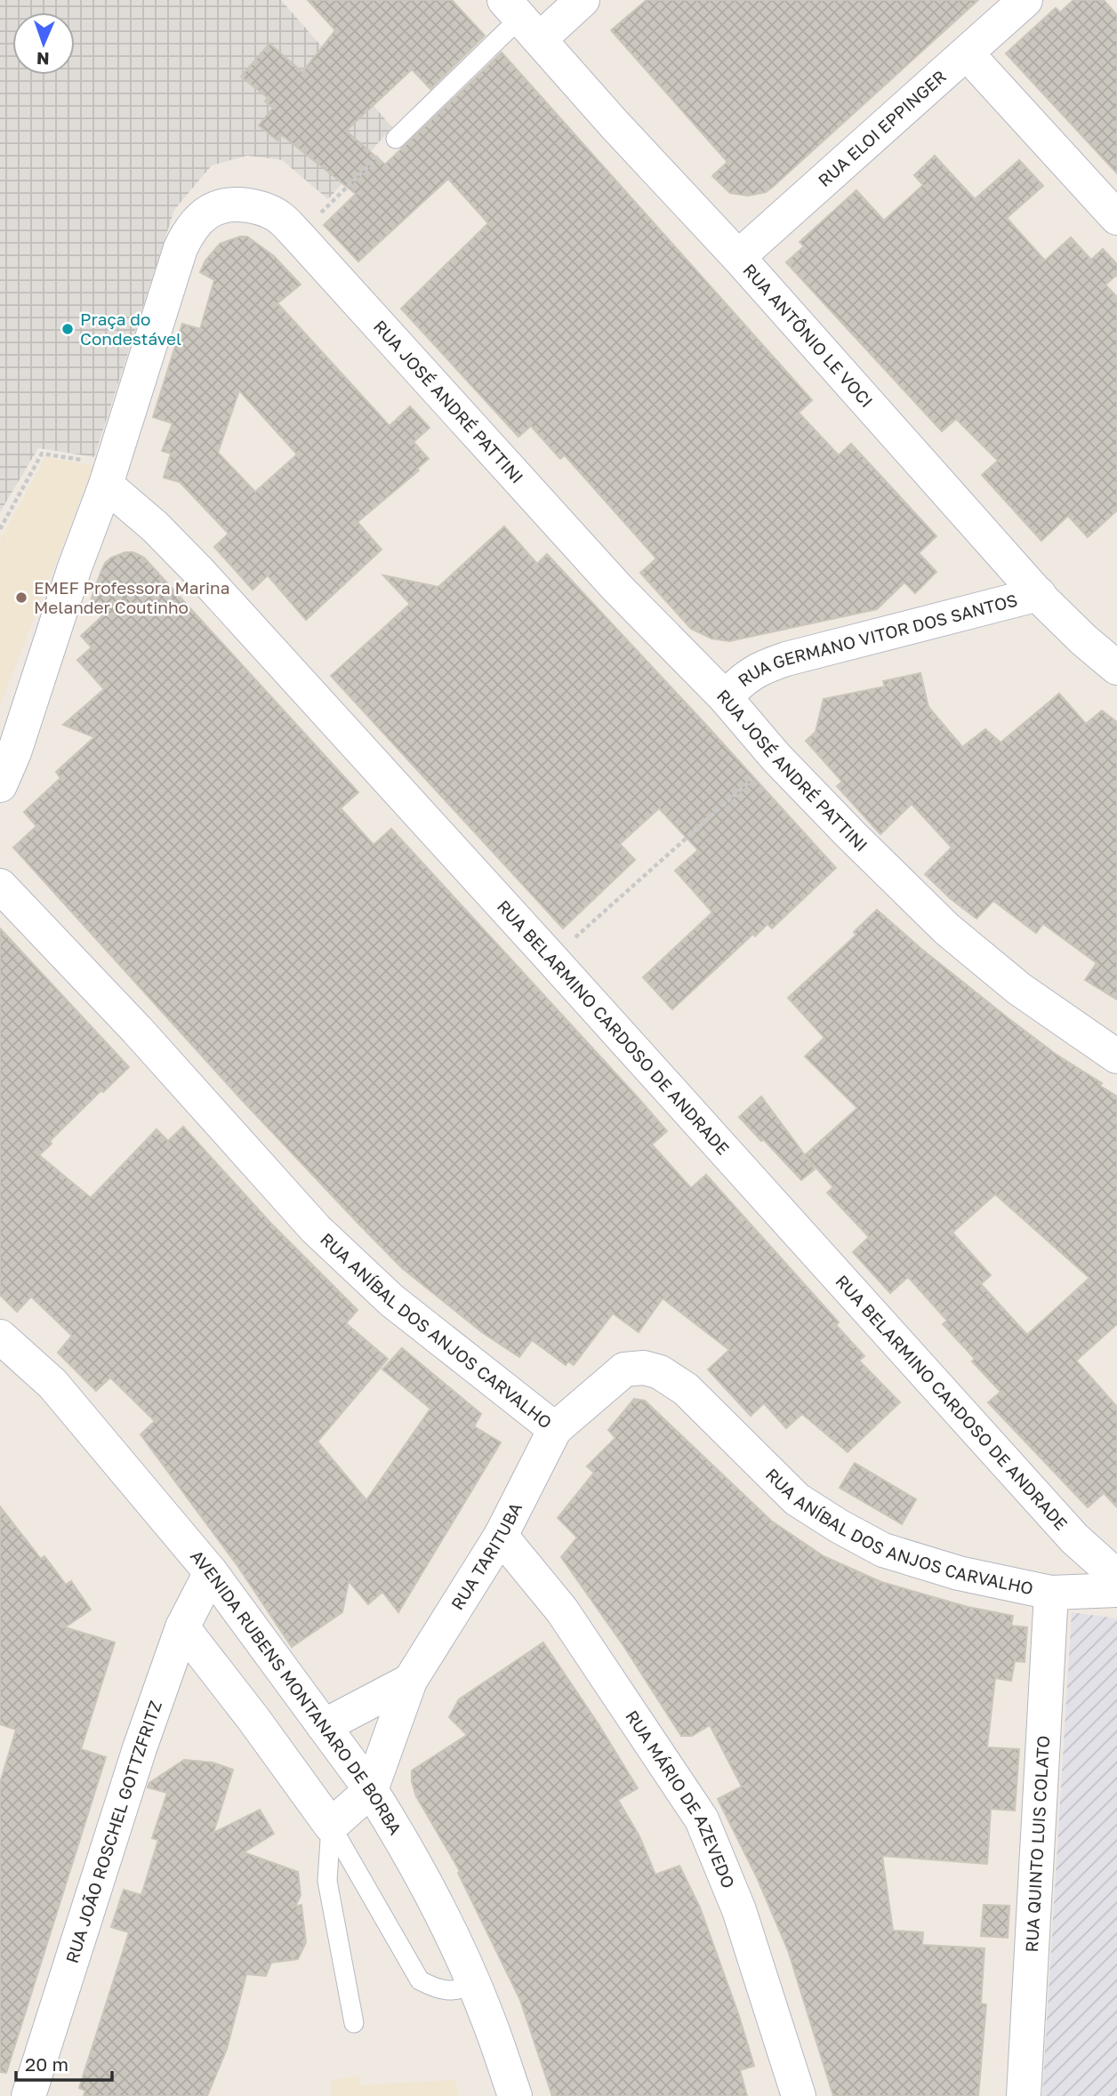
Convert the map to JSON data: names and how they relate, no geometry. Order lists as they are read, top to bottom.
{
  "streets": {
    "street": [
      "RUA ELOI EPPINGER",
      "RUA ANTÔNIO LE VOCI",
      "RUA JOSÉ ANDRÉ PATTINI",
      "RUA GERMANO VITOR DOS SANTOS",
      "RUA BELARMINO CARDOSO DE ANDRADE",
      "RUA ANÍBAL DOS ANJOS CARVALHO",
      "RUA TARITUBA",
      "AVENIDA RUBENS MONTANARO DE BORBA",
      "RUA MÁRIO DE AZEVEDO",
      "RUA JOÃO ROSCHEL GOTTZFRITZ",
      "RUA QUINTO LUIS COLATO"
    ]
  },
  "crossings": [
    ["RUA ELOI EPPINGER", "RUA ANTÔNIO LE VOCI"],
    ["RUA ANTÔNIO LE VOCI", "RUA GERMANO VITOR DOS SANTOS"],
    ["RUA JOSÉ ANDRÉ PATTINI", "RUA GERMANO VITOR DOS SANTOS"],
    ["RUA JOSÉ ANDRÉ PATTINI", "RUA BELARMINO CARDOSO DE ANDRADE"],
    ["RUA ANÍBAL DOS ANJOS CARVALHO", "RUA TARITUBA"],
    ["RUA ANÍBAL DOS ANJOS CARVALHO", "RUA QUINTO LUIS COLATO"],
    ["RUA TARITUBA", "AVENIDA RUBENS MONTANARO DE BORBA"],
    ["RUA TARITUBA", "RUA MÁRIO DE AZEVEDO"],
    ["AVENIDA RUBENS MONTANARO DE BORBA", "RUA JOÃO ROSCHEL GOTTZFRITZ"]
  ],
  "places": ["Praça do Condestável", "EMEF Professora Marina Melander Coutinho"],
  "scale_bar": "20 m",
  "north": "bottom"
}
